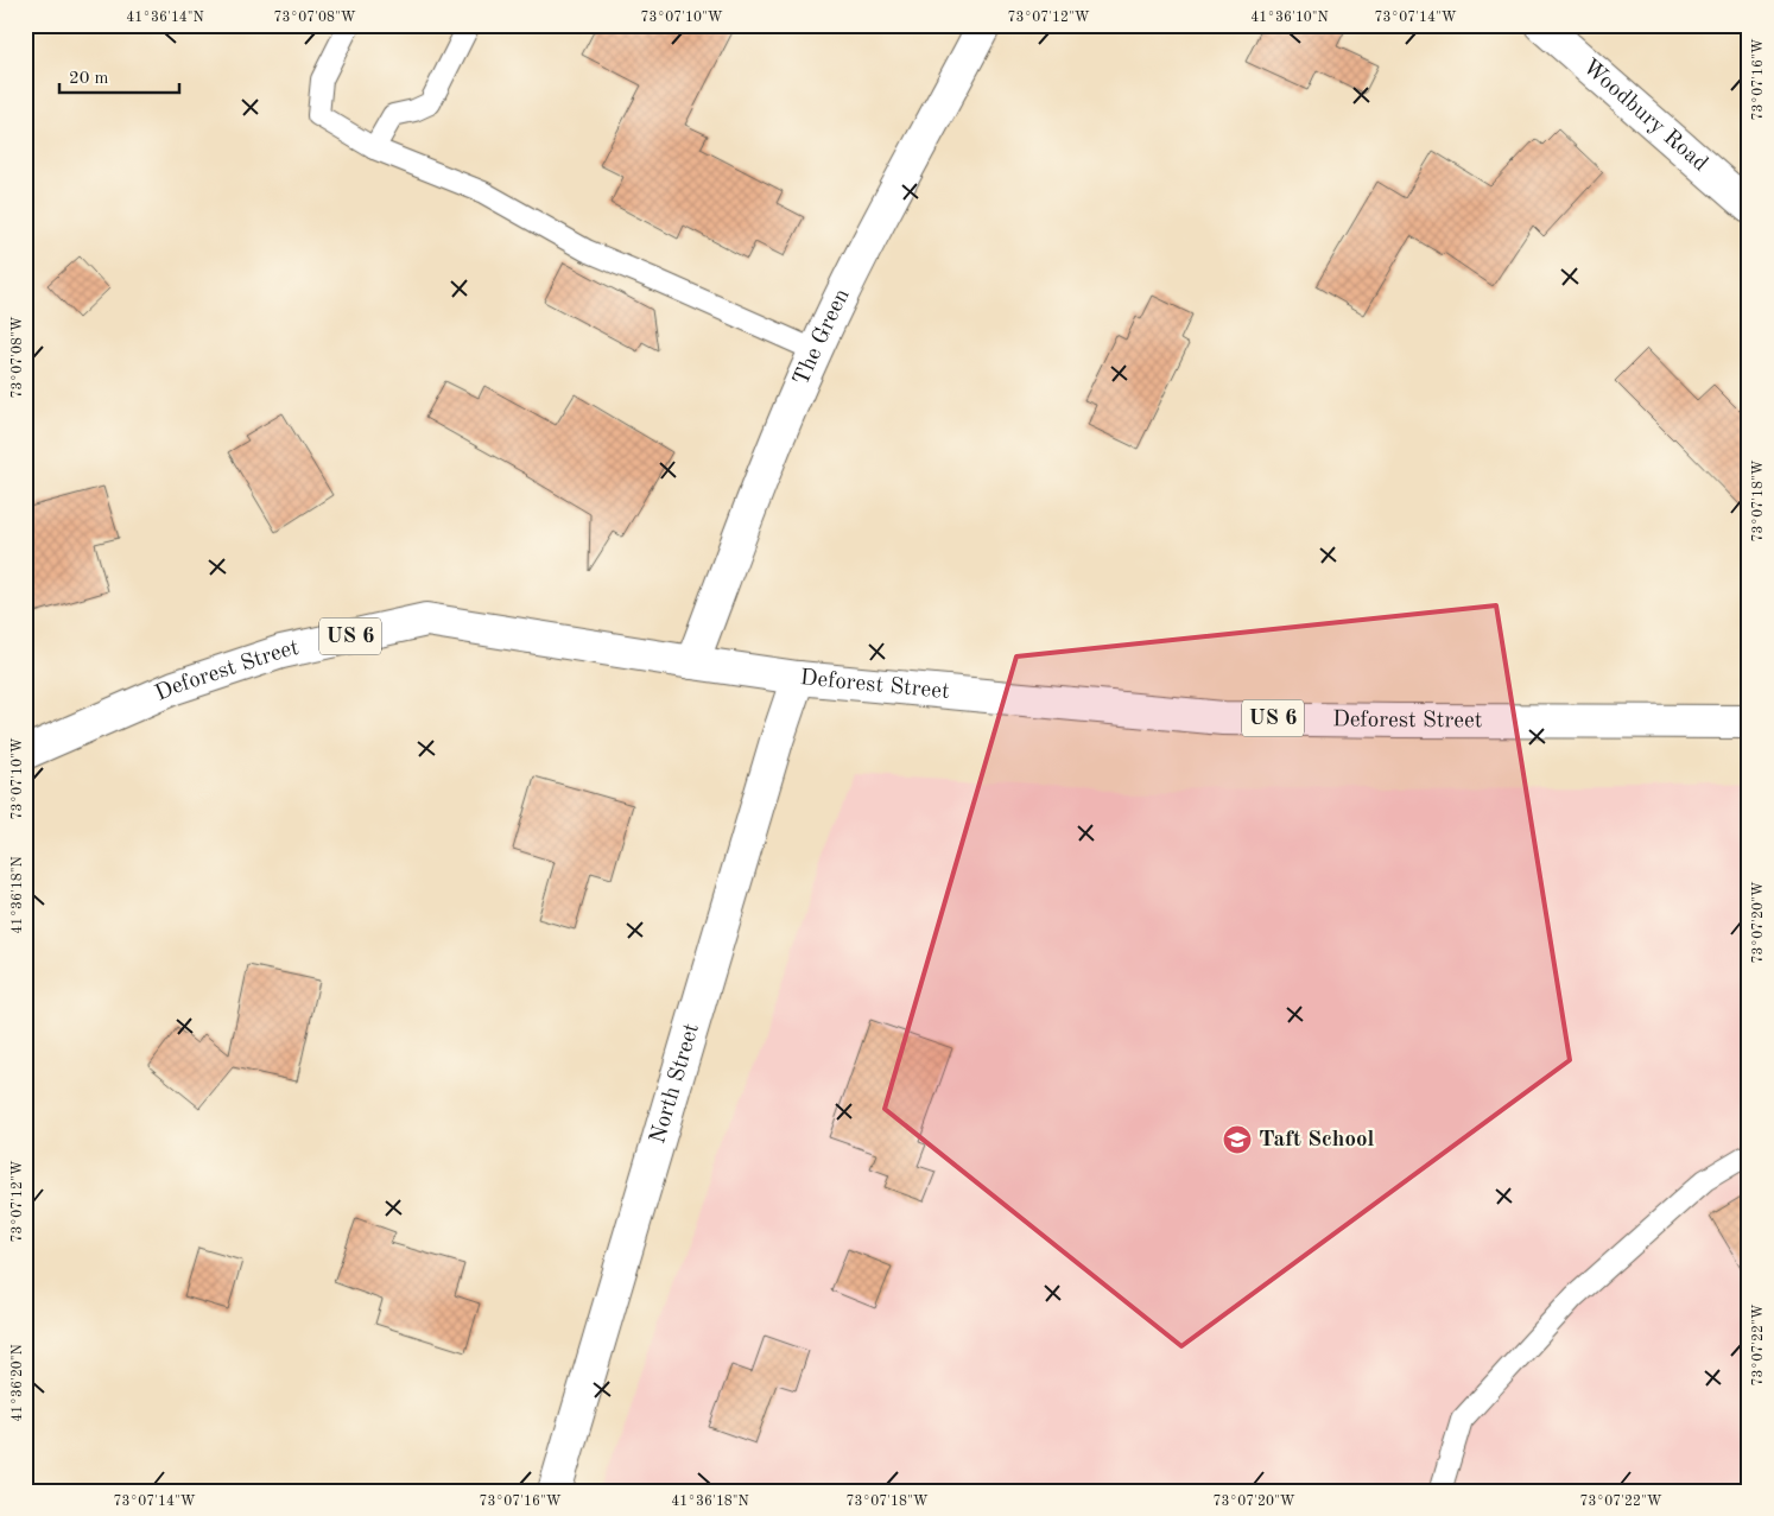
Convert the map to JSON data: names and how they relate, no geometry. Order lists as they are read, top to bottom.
{
  "streets": {
    "street": [
      "Woodbury Road",
      "The Green",
      "US 6",
      "Deforest Street",
      "North Street"
    ]
  },
  "crossings": [
    ["The Green", "Deforest Street"],
    ["Deforest Street", "North Street"]
  ],
  "places": {
    "school or university": ["Taft School"]
  },
  "scale_bar": "20 m",
  "coordinates": [
    "41°36'14\"N",
    "73°07'08\"W",
    "73°07'10\"W",
    "73°07'12\"W",
    "41°36'10\"N",
    "73°07'14\"W",
    "73°07'16\"W",
    "73°07'18\"W",
    "41°36'18\"N",
    "73°07'20\"W",
    "73°07'22\"W",
    "41°36'20\"N"
  ]
}
